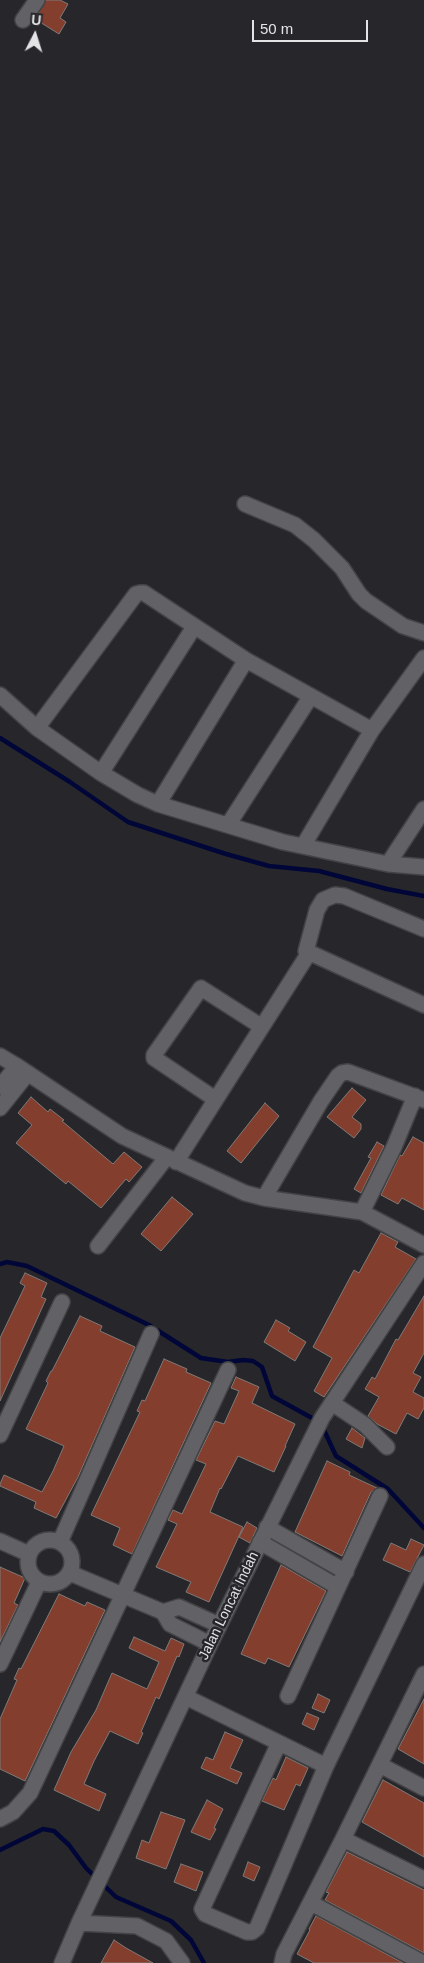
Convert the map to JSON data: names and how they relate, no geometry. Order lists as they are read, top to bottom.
{
  "streets": {
    "street": ["Jalan Loncat Indah"]
  },
  "scale_bar": "50 m",
  "north": "top"
}
